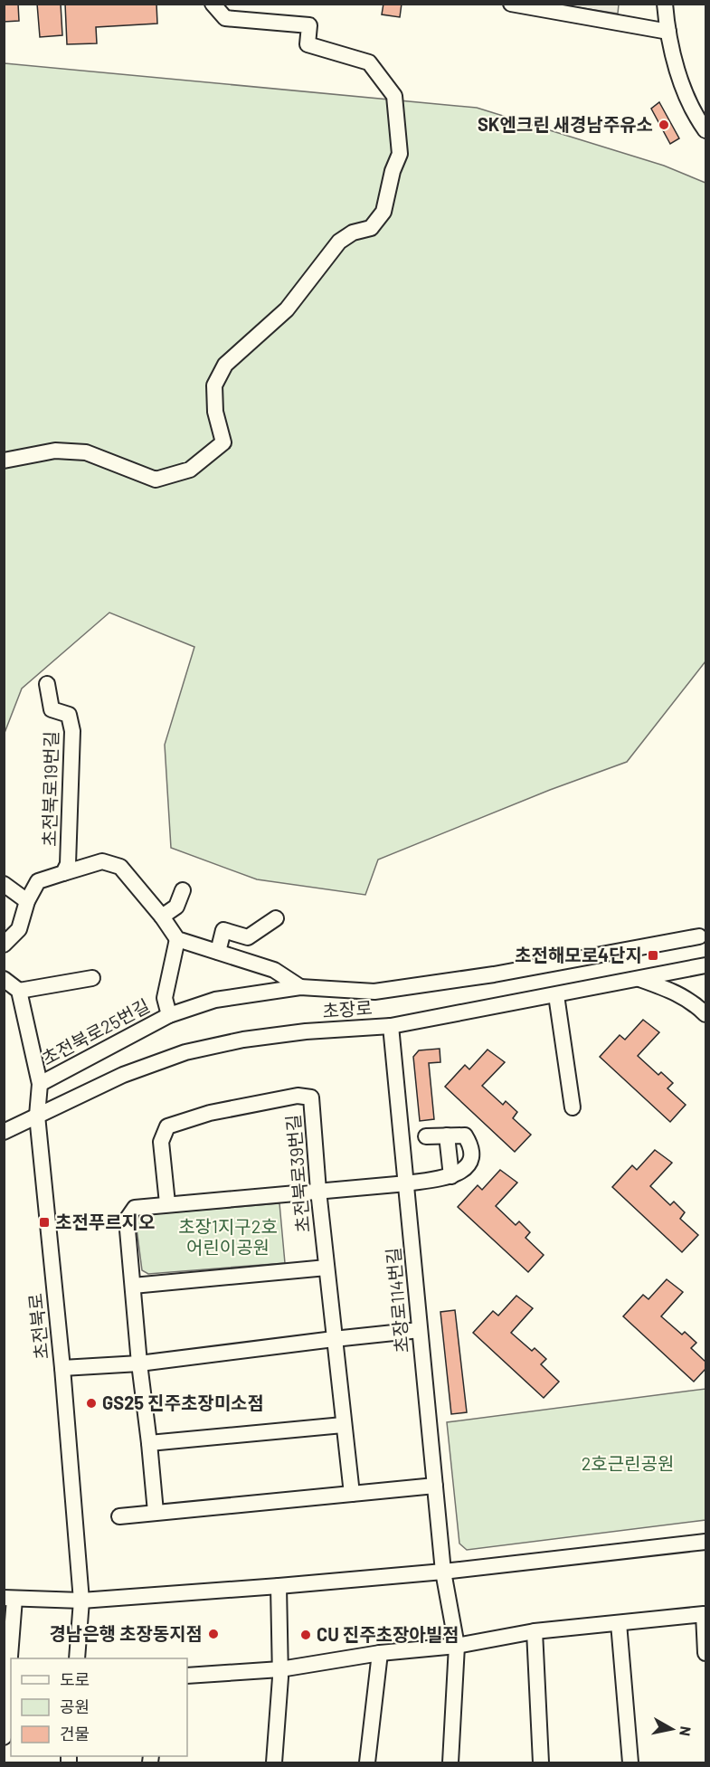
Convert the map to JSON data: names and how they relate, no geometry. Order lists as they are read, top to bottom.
{
  "streets": {
    "street": [
      "초전북로19번길",
      "초장로",
      "초전북로25번길",
      "초전북로39번길",
      "초장로114번길",
      "초전북로"
    ]
  },
  "crossings": [
    ["초장로", "초장로114번길"],
    ["초장로", "초전북로"],
    ["초전북로25번길", "초전북로"]
  ],
  "parks": ["초장1지구2호 어린이공원", "2호근린공원"],
  "places": {
    "other": [
      "SK엔크린 새경남주유소",
      "GS25 진주초장미소점",
      "경남은행 초장동지점",
      "CU 진주초장아빌점"
    ],
    "transit": ["초전해모로4단지", "초전푸르지오"]
  },
  "legend": ["도로", "공원", "건물"],
  "north": "right"
}
